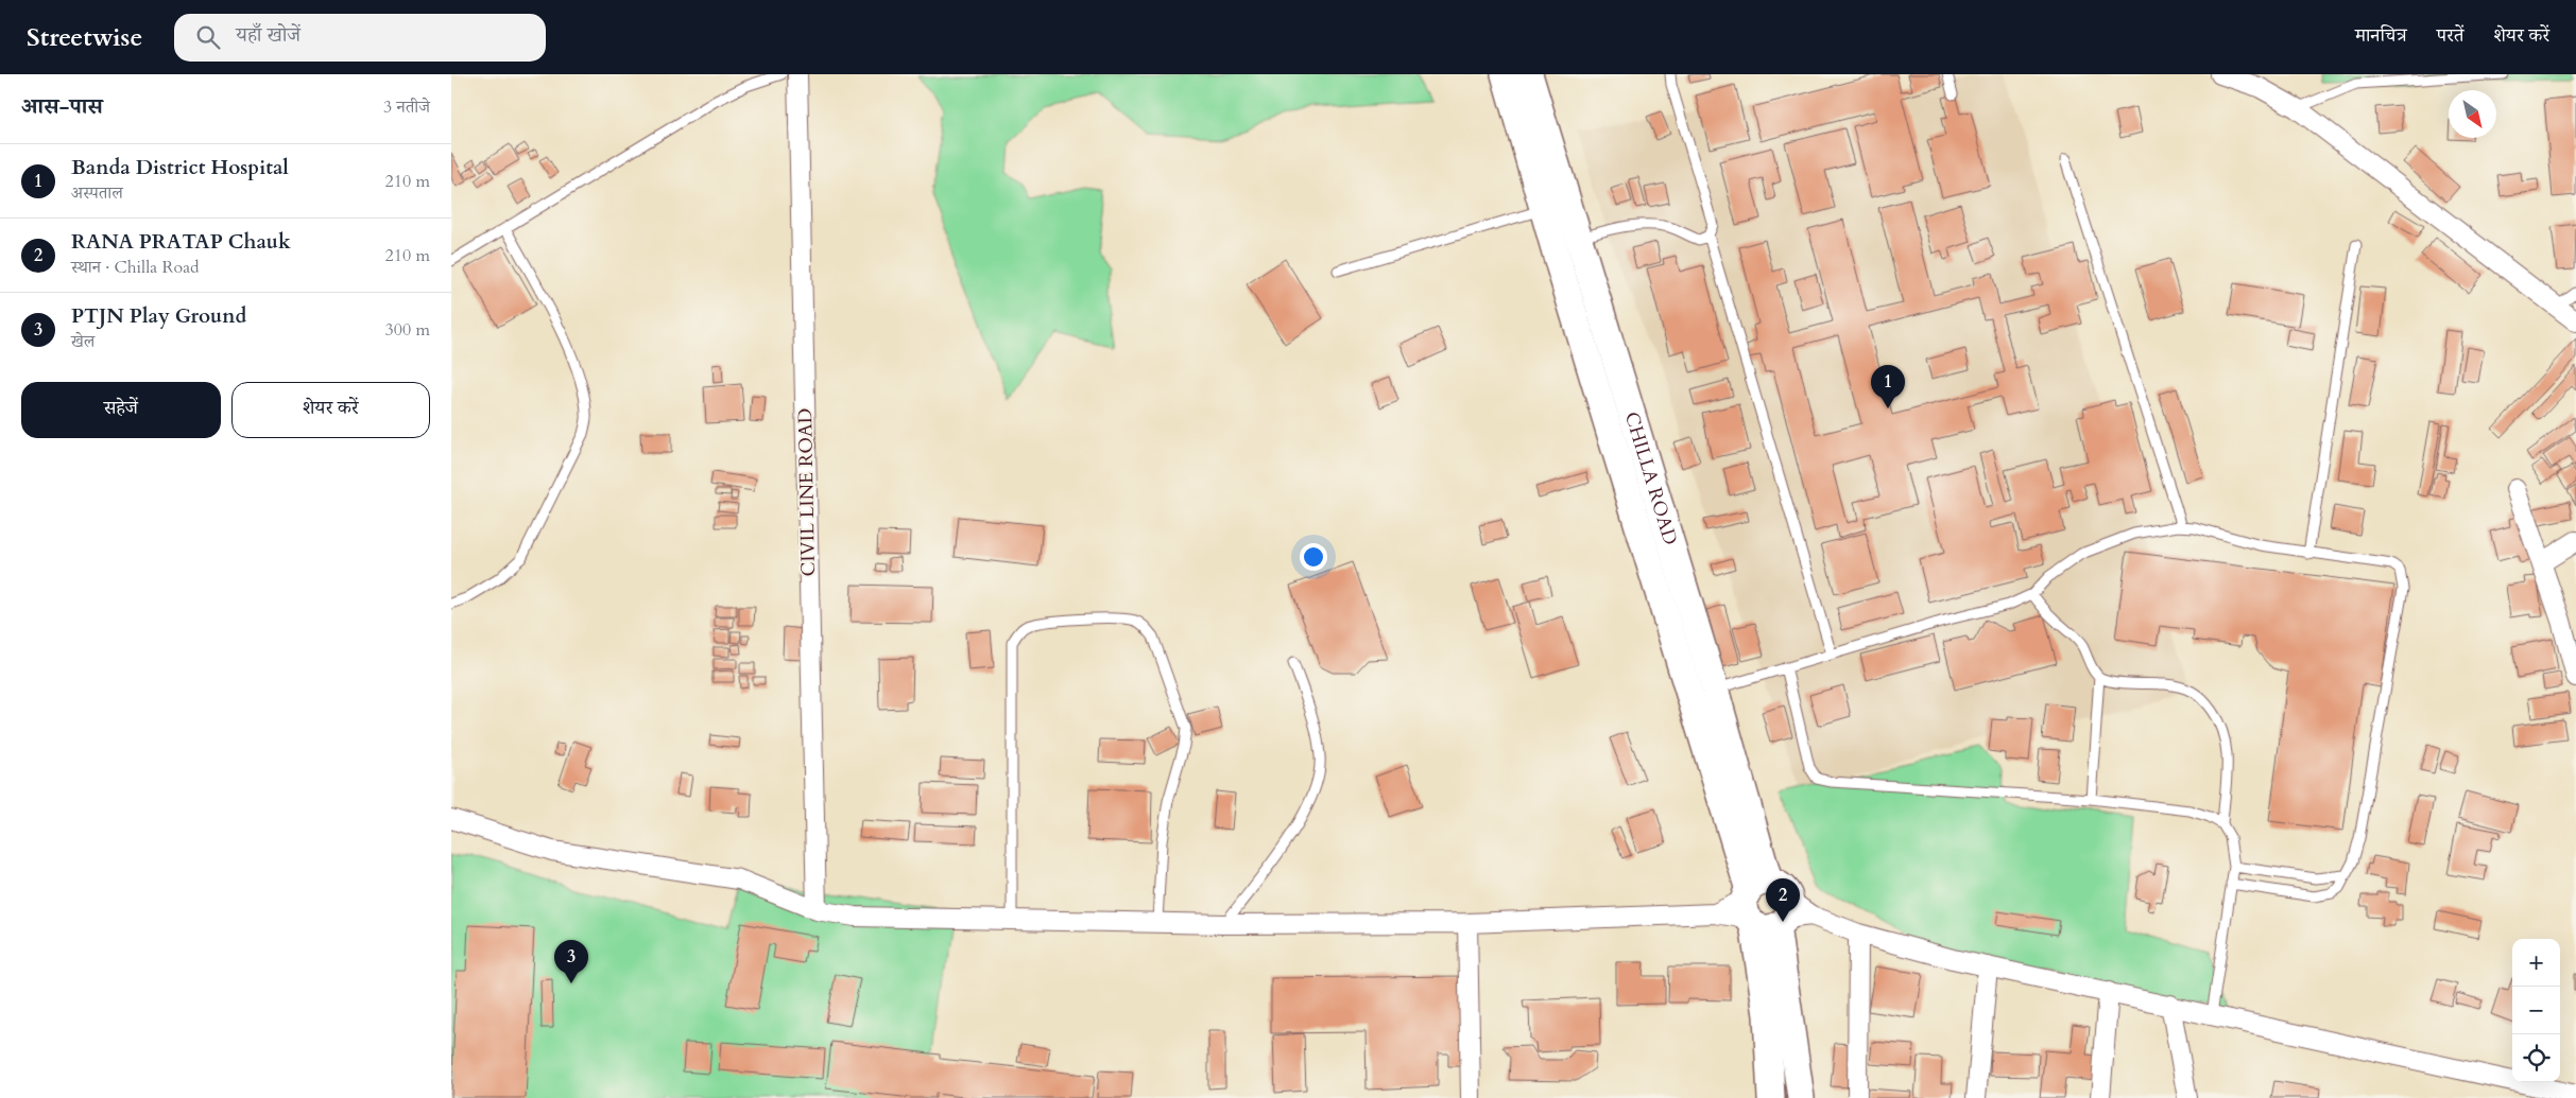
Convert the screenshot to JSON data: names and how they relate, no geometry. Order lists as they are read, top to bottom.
{
  "streets": {
    "main road": ["CHILLA ROAD"],
    "street": ["CIVIL LINE ROAD"]
  },
  "north": "bottom right",
  "page": {
    "header": "Streetwise",
    "search": "यहाँ खोजें",
    "nav": ["मानचित्र", "परतें", "शेयर करें"],
    "heading": ["आस-पास", "3 नतीजे"],
    "list": [
      {
        "mark": "1",
        "name": "Banda District Hospital",
        "note": "अस्पताल",
        "value": "210 m"
      },
      {
        "mark": "2",
        "name": "RANA PRATAP Chauk",
        "note": "स्थान · Chilla Road",
        "value": "210 m"
      },
      {
        "mark": "3",
        "name": "PTJN Play Ground",
        "note": "खेल",
        "value": "300 m"
      }
    ],
    "pins": ["1", "2", "3"],
    "buttons": ["सहेजें", "शेयर करें"],
    "map_buttons": ["+", "−"]
  }
}
